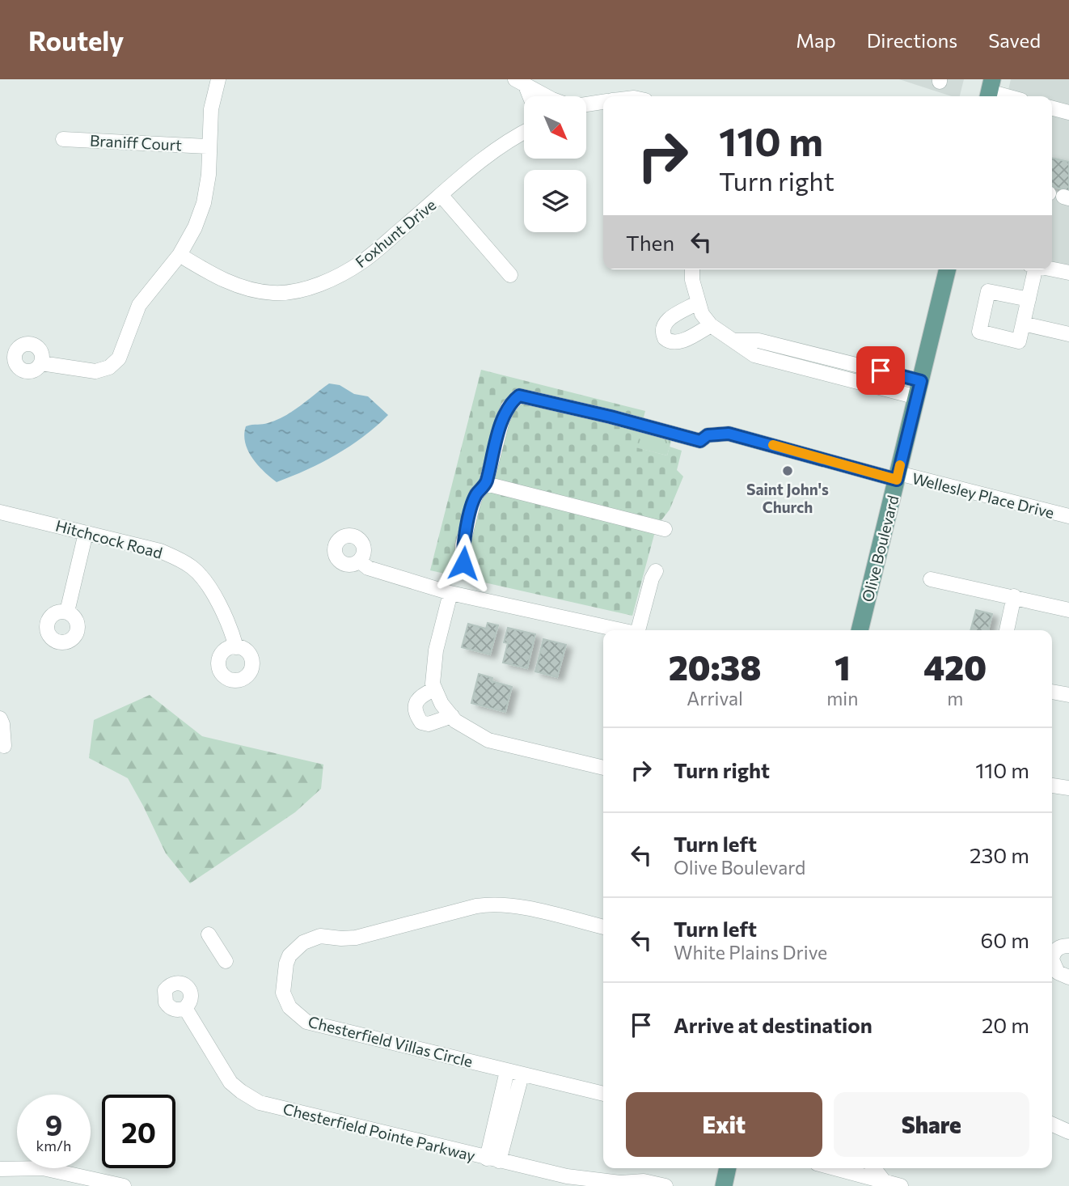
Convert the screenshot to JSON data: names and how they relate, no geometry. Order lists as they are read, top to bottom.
{
  "streets": {
    "main road": ["Olive Boulevard"],
    "street": [
      "Braniff Court",
      "Foxhunt Drive",
      "Wellesley Place Drive",
      "Hitchcock Road",
      "Chesterfield Villas Circle",
      "Chesterfield Pointe Parkway"
    ]
  },
  "crossings": [
    ["Wellesley Place Drive", "Olive Boulevard"]
  ],
  "places": ["Saint John's Church"],
  "north": "bottom right",
  "page": {
    "header": "Routely",
    "nav": ["Map", "Directions", "Saved"],
    "turn": ["110 m", "Turn right"],
    "then": "Then",
    "eta": [
      "20:38",
      "Arrival",
      "1",
      "min",
      "420",
      "m"
    ],
    "list": [
      {
        "name": "Turn right",
        "value": "110 m"
      },
      {
        "name": "Turn left",
        "note": "Olive Boulevard",
        "value": "230 m"
      },
      {
        "name": "Turn left",
        "note": "White Plains Drive",
        "value": "60 m"
      },
      {
        "name": "Arrive at destination",
        "value": "20 m"
      }
    ],
    "buttons": ["Exit", "Share"],
    "speed": "9 km/h",
    "limit": "20"
  }
}
